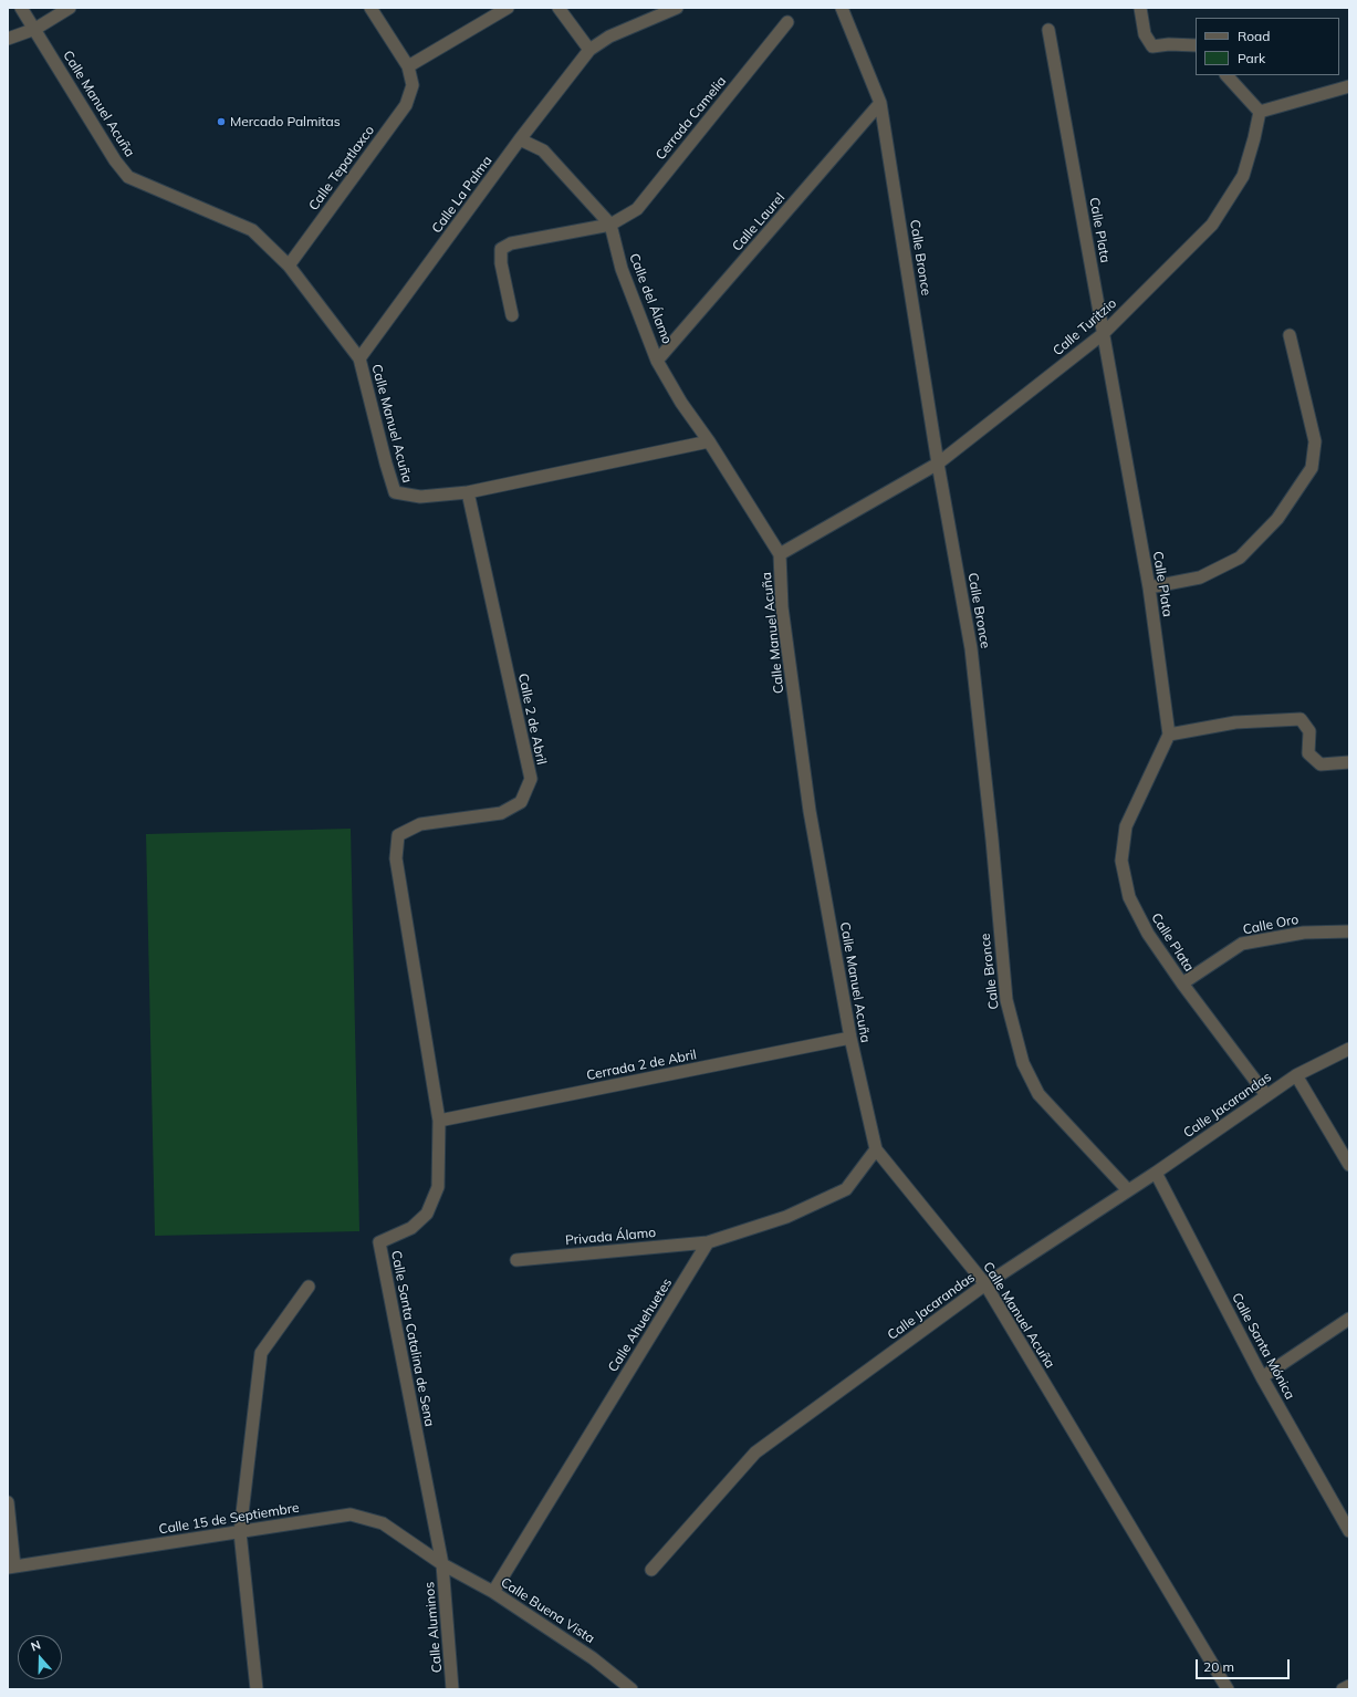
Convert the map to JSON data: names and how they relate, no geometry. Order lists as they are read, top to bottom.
{
  "streets": {
    "street": [
      "Calle Manuel Acuña",
      "Cerrada Camelia",
      "Calle Tepatlaxco",
      "Calle La Palma",
      "Calle Laurel",
      "Calle Plata",
      "Calle Bronce",
      "Calle del Álamo",
      "Calle Turitzio",
      "Calle 2 de Abril",
      "Calle Oro",
      "Cerrada 2 de Abril",
      "Calle Jacarandas",
      "Privada Álamo",
      "Calle Ahuehuetes",
      "Calle Santa Catalina de Sena",
      "Calle Santa Mónica",
      "Calle 15 de Septiembre",
      "Calle Buena Vista",
      "Calle Aluminos"
    ]
  },
  "crossings": [
    ["Calle Manuel Acuña", "Calle Tepatlaxco"],
    ["Calle Manuel Acuña", "Calle La Palma"],
    ["Calle Manuel Acuña", "Calle del Álamo"],
    ["Calle Manuel Acuña", "Calle Turitzio"],
    ["Calle Manuel Acuña", "Calle 2 de Abril"],
    ["Calle Manuel Acuña", "Cerrada 2 de Abril"],
    ["Calle Manuel Acuña", "Calle Jacarandas"],
    ["Cerrada Camelia", "Calle del Álamo"],
    ["Calle La Palma", "Calle del Álamo"],
    ["Calle Laurel", "Calle Bronce"],
    ["Calle Laurel", "Calle del Álamo"],
    ["Calle Plata", "Calle Turitzio"],
    ["Calle Plata", "Calle Oro"],
    ["Calle Plata", "Calle Jacarandas"],
    ["Calle Bronce", "Calle Turitzio"],
    ["Calle Bronce", "Calle Jacarandas"],
    ["Calle 2 de Abril", "Cerrada 2 de Abril"],
    ["Calle 2 de Abril", "Calle Santa Catalina de Sena"],
    ["Cerrada 2 de Abril", "Calle Santa Catalina de Sena"],
    ["Calle Jacarandas", "Calle Santa Mónica"],
    ["Privada Álamo", "Calle Ahuehuetes"],
    ["Calle Ahuehuetes", "Calle Buena Vista"],
    ["Calle Santa Catalina de Sena", "Calle 15 de Septiembre"],
    ["Calle Santa Catalina de Sena", "Calle Buena Vista"],
    ["Calle Santa Catalina de Sena", "Calle Aluminos"],
    ["Calle 15 de Septiembre", "Calle Buena Vista"],
    ["Calle 15 de Septiembre", "Calle Aluminos"],
    ["Calle Buena Vista", "Calle Aluminos"]
  ],
  "places": ["Mercado Palmitas"],
  "legend": ["Road", "Park"],
  "scale_bar": "20 m",
  "north": "top"
}
